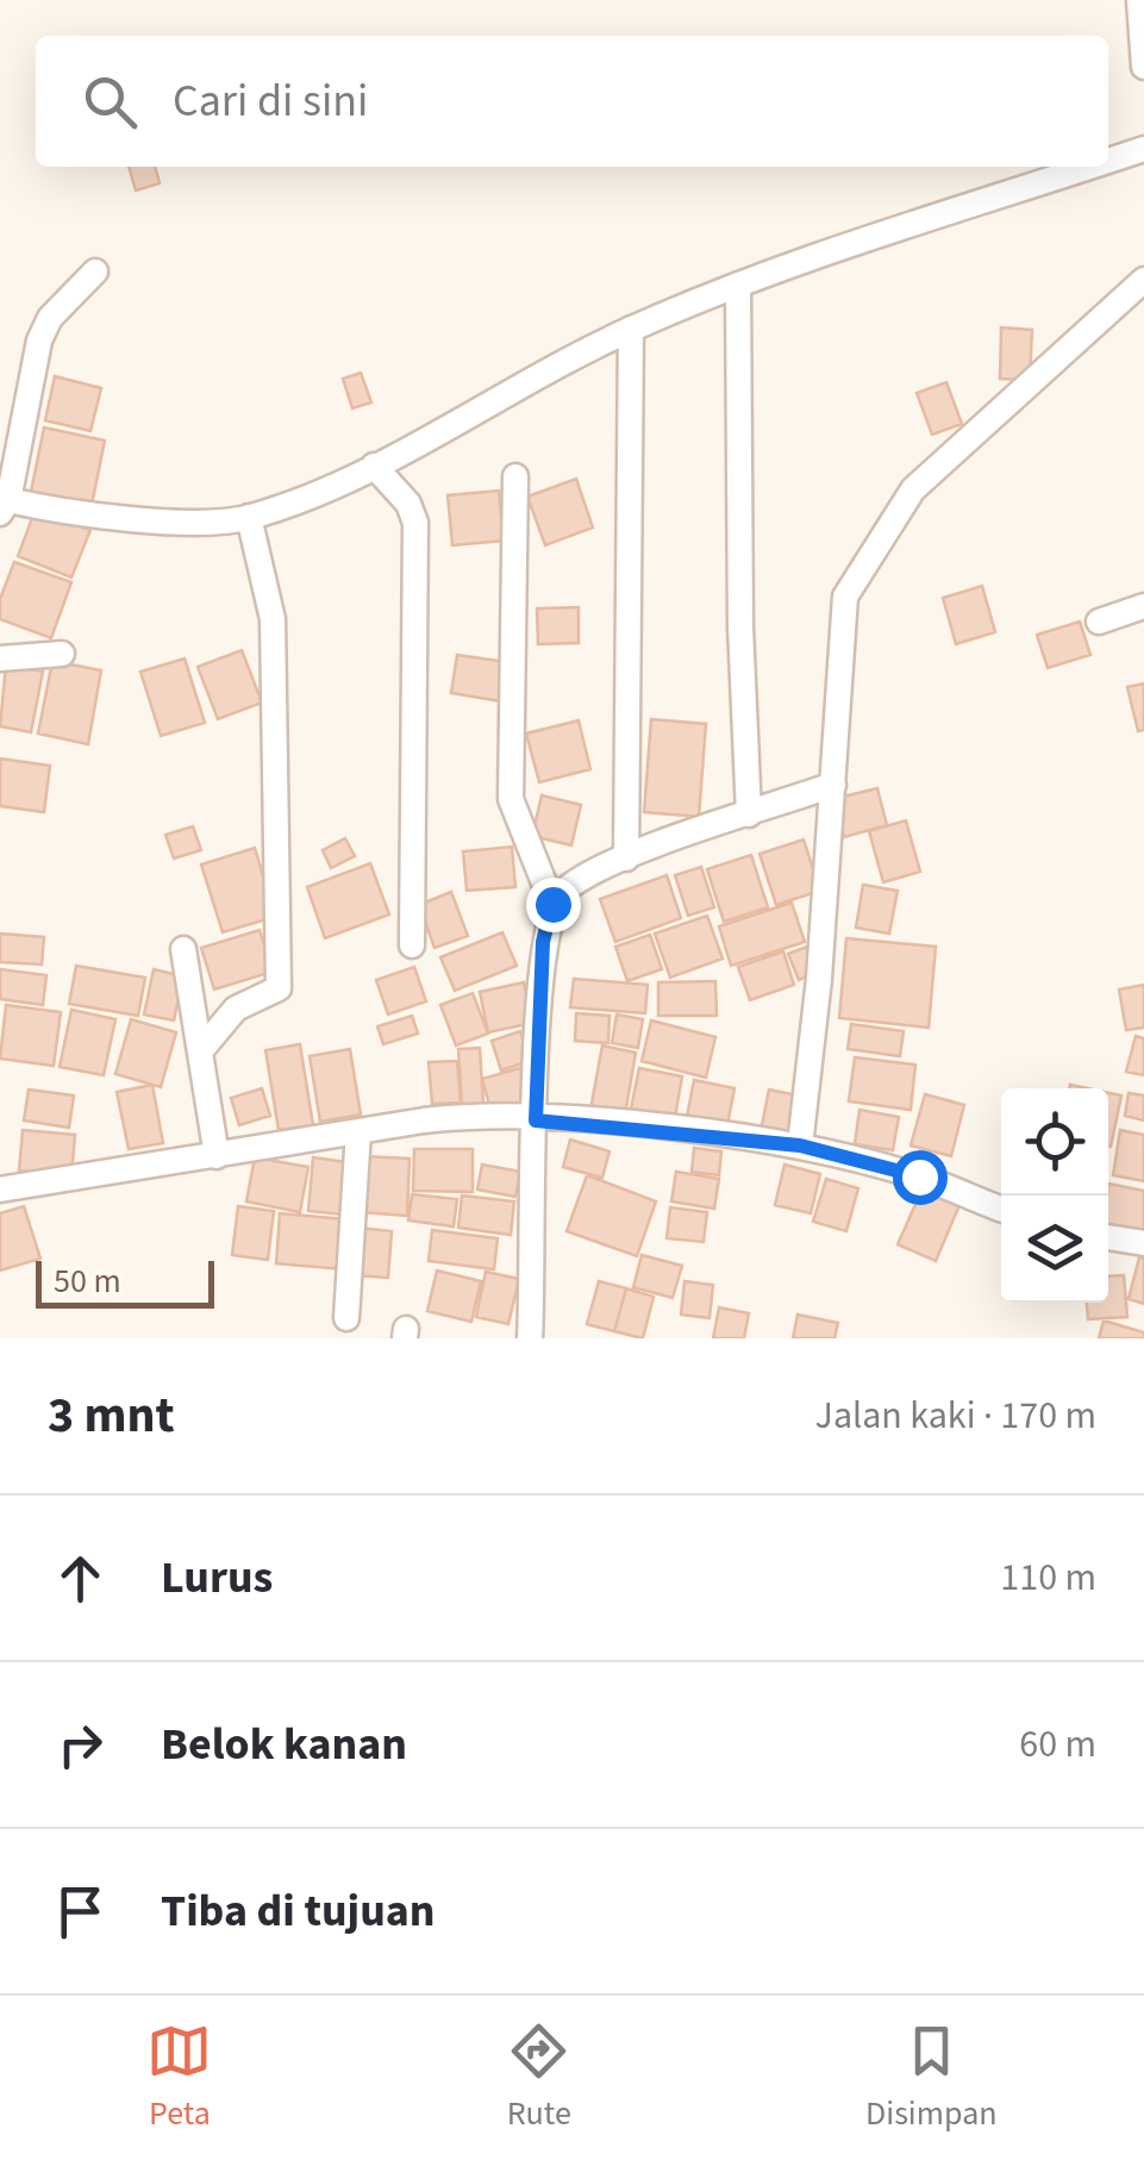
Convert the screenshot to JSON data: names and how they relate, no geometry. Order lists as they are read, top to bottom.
{
  "scale_bar": "50 m",
  "page": {
    "search": "Cari di sini",
    "scale": "50 m",
    "heading": ["3 mnt", "Jalan kaki · 170 m"],
    "list": [
      ["Lurus", "110 m"],
      ["Belok kanan", "60 m"],
      "Tiba di tujuan"
    ],
    "nav": ["Peta", "Rute", "Disimpan"]
  }
}
